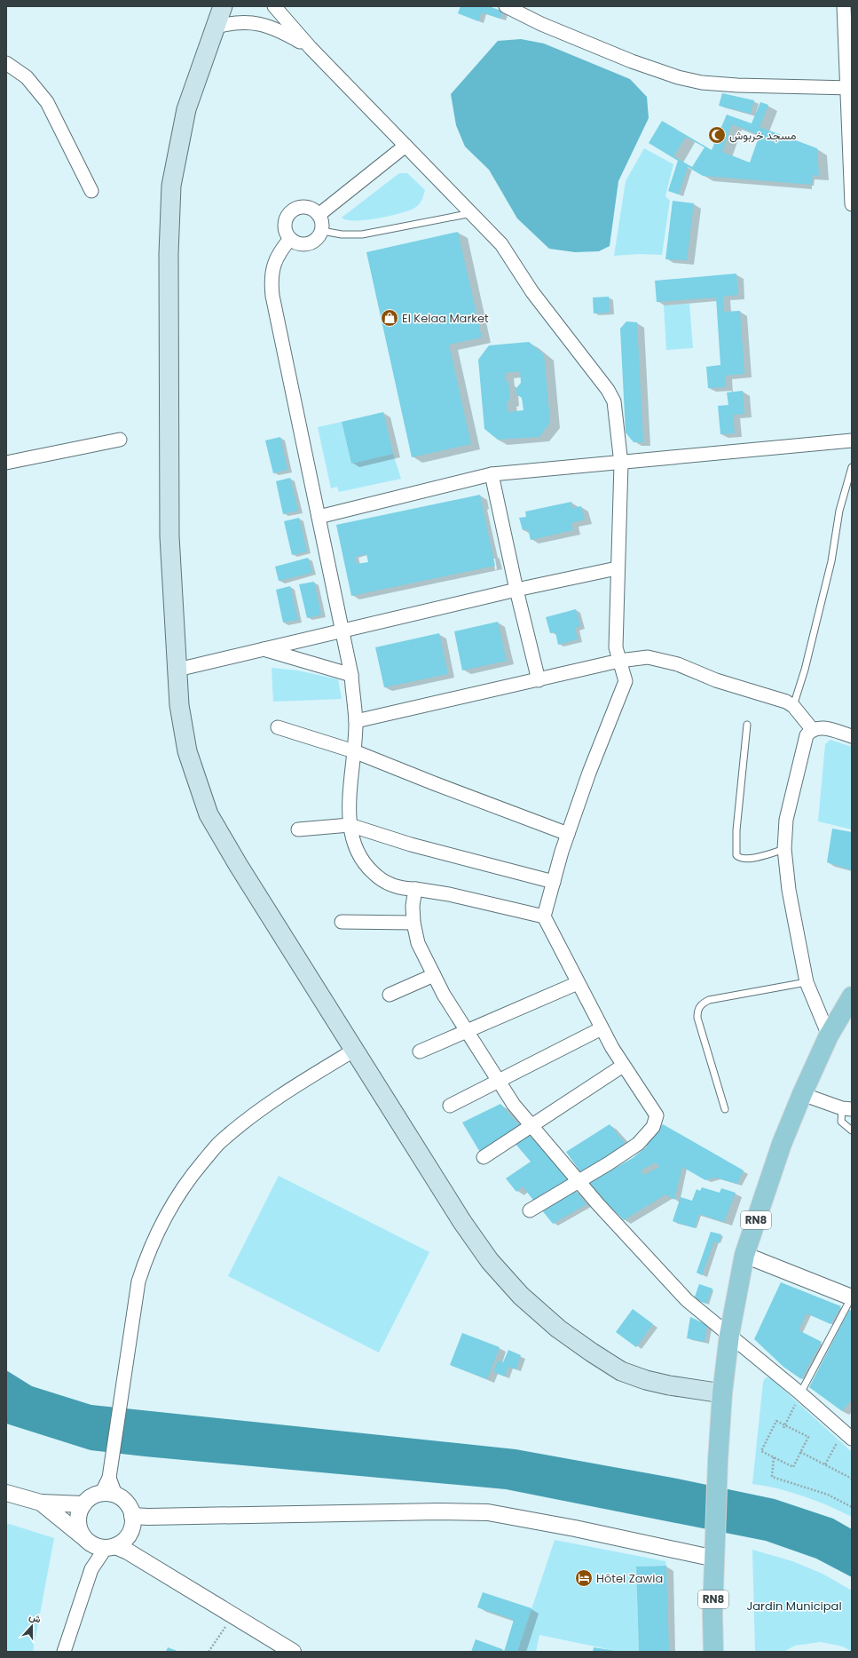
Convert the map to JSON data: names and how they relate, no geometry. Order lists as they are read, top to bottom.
{
  "streets": {
    "main road": ["RN8"]
  },
  "parks": ["Jardin Municipal"],
  "places": {
    "mosque": ["مسجد خربوش"],
    "shop": ["El Kelaa Market"],
    "hotel": ["Hôtel Zawia"]
  },
  "north": "top"
}
